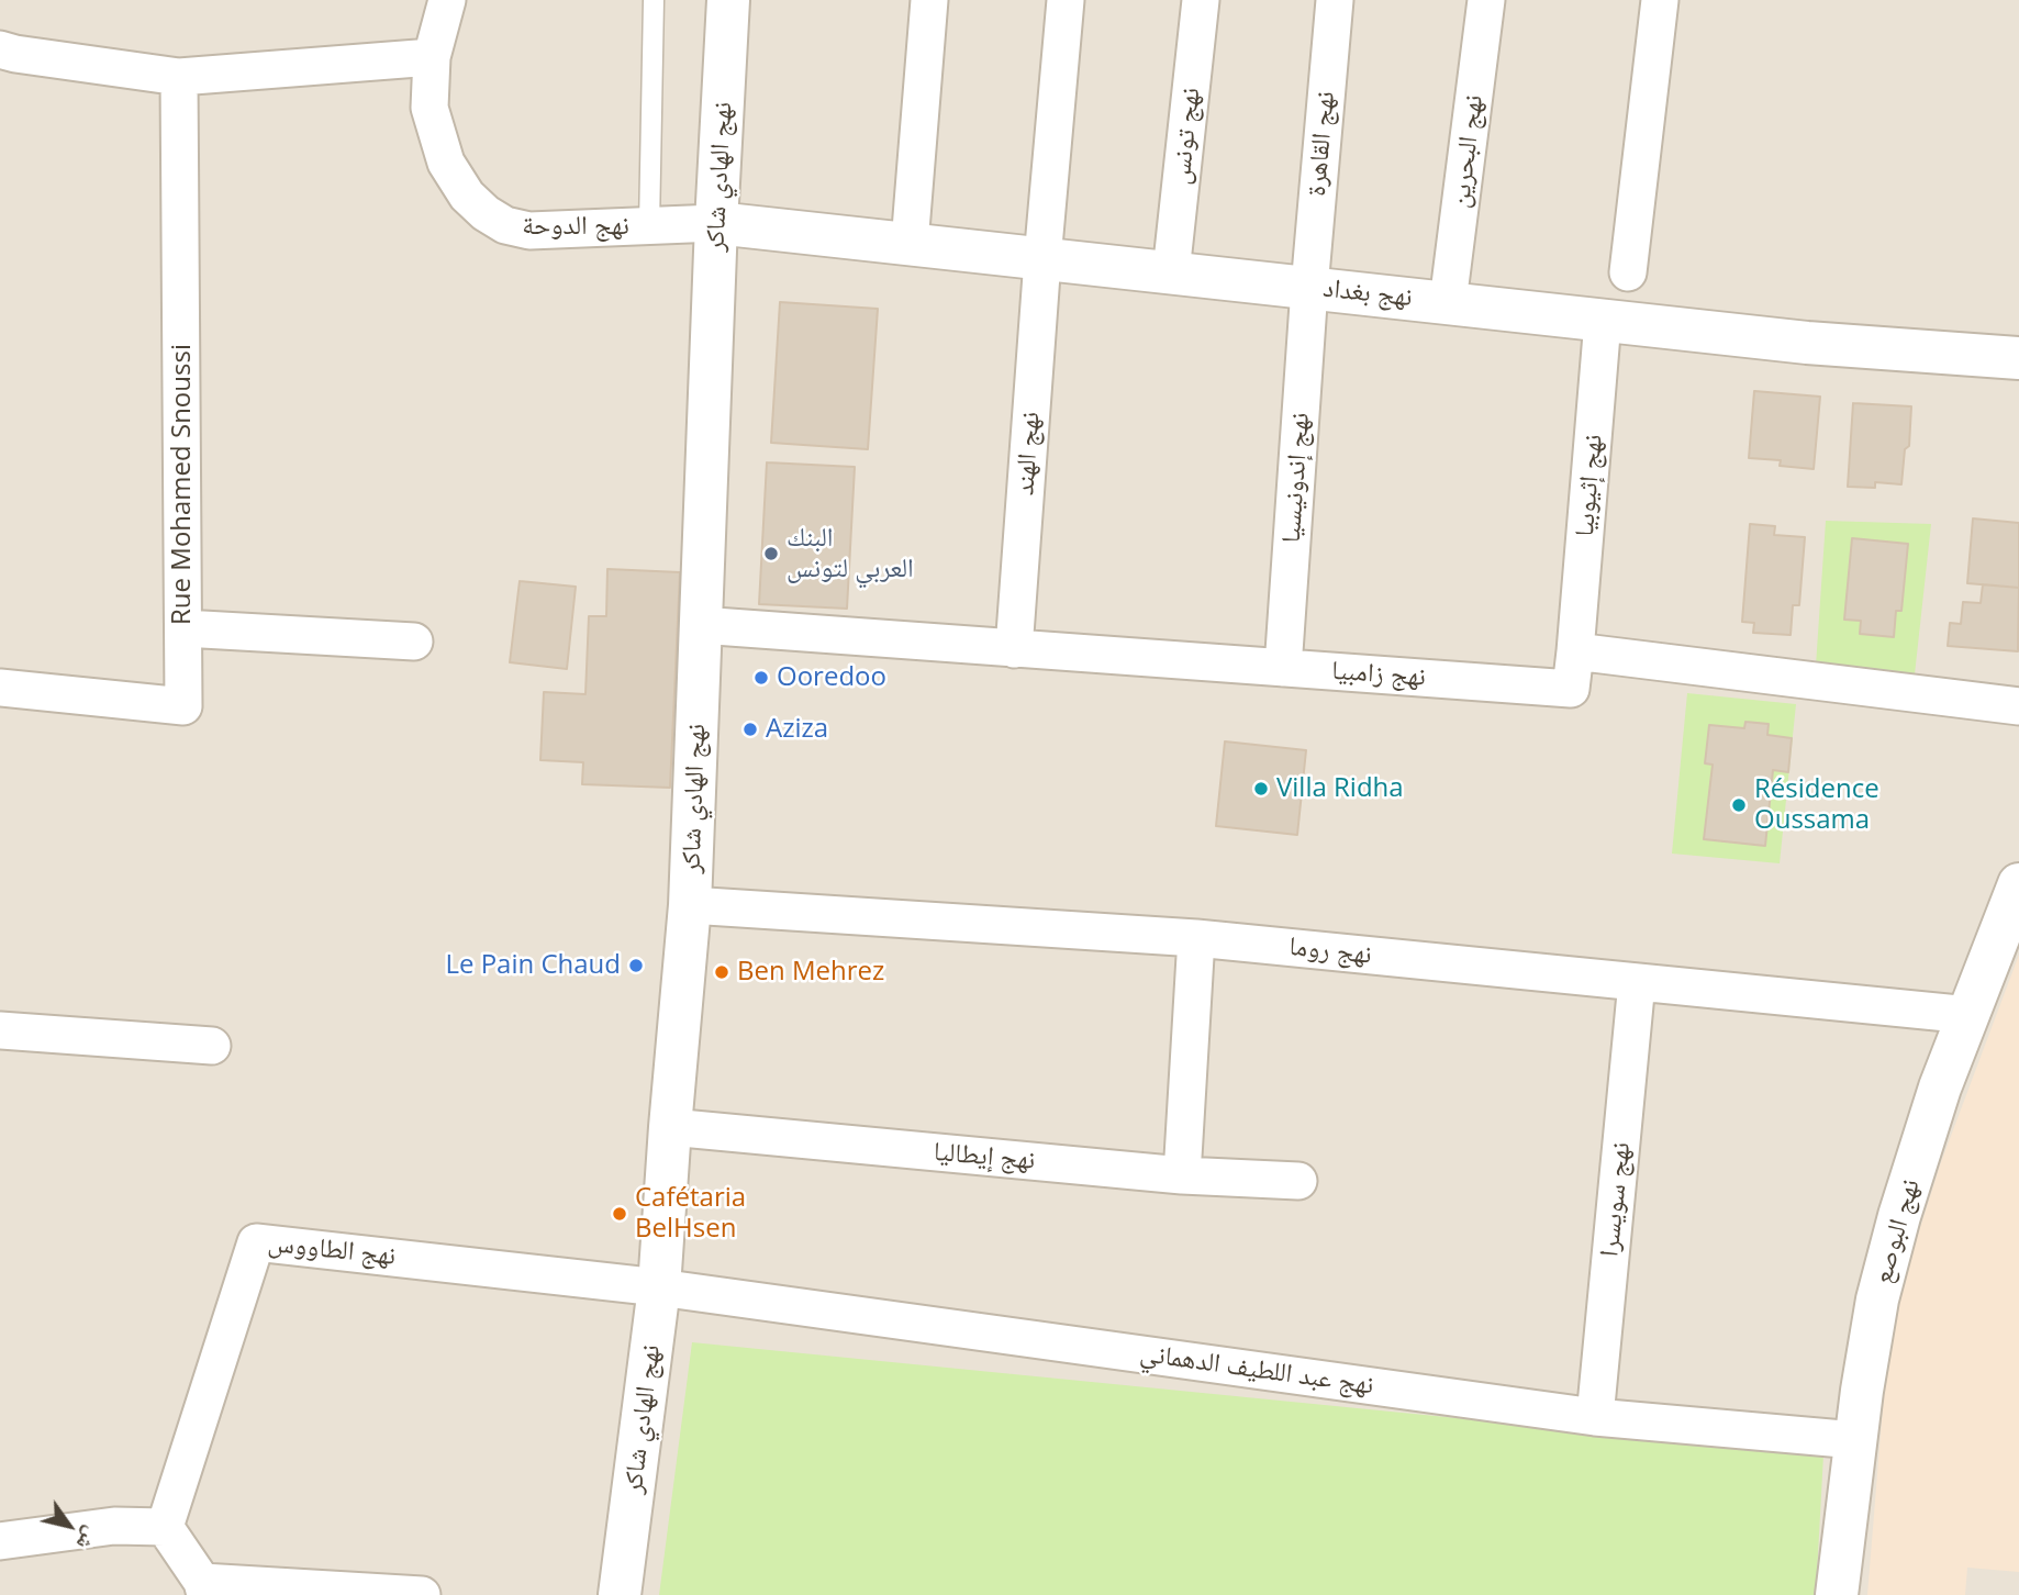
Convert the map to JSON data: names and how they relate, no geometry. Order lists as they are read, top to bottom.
{
  "streets": {
    "street": [
      "نهج تونس",
      "نهج القاهرة",
      "نهج البحرين",
      "نهج الهادي شاكر",
      "نهج الدوحة",
      "نهج بغداد",
      "نهج الهند",
      "نهج إندونيسيا",
      "Rue Mohamed Snoussi",
      "نهج إثيوبيا",
      "نهج زامبيا",
      "نهج روما",
      "نهج إيطاليا",
      "نهج سويسرا",
      "نهج البوصع",
      "نهج الطاووس",
      "نهج عبد اللطيف الدهماني"
    ]
  },
  "crossings": [
    ["نهج تونس", "نهج بغداد"],
    ["نهج القاهرة", "نهج بغداد"],
    ["نهج القاهرة", "نهج إندونيسيا"],
    ["نهج البحرين", "نهج بغداد"],
    ["نهج الهادي شاكر", "نهج الدوحة"],
    ["نهج الهادي شاكر", "نهج بغداد"],
    ["نهج الهادي شاكر", "نهج زامبيا"],
    ["نهج الهادي شاكر", "نهج روما"],
    ["نهج الهادي شاكر", "نهج إيطاليا"],
    ["نهج الهادي شاكر", "نهج الطاووس"],
    ["نهج الهادي شاكر", "نهج عبد اللطيف الدهماني"],
    ["نهج الدوحة", "نهج بغداد"],
    ["نهج بغداد", "نهج الهند"],
    ["نهج بغداد", "نهج إندونيسيا"],
    ["نهج بغداد", "نهج إثيوبيا"],
    ["نهج الهند", "نهج زامبيا"],
    ["نهج إندونيسيا", "نهج زامبيا"],
    ["نهج إثيوبيا", "نهج زامبيا"],
    ["نهج روما", "نهج سويسرا"],
    ["نهج روما", "نهج البوصع"],
    ["نهج سويسرا", "نهج عبد اللطيف الدهماني"],
    ["نهج البوصع", "نهج عبد اللطيف الدهماني"],
    ["نهج الطاووس", "نهج عبد اللطيف الدهماني"]
  ],
  "places": [
    "البنك العربي لتونس",
    "Ooredoo",
    "Aziza",
    "Villa Ridha",
    "Résidence Oussama",
    "Le Pain Chaud",
    "Ben Mehrez",
    "Cafétaria BelHsen"
  ],
  "north": "bottom right"
}
